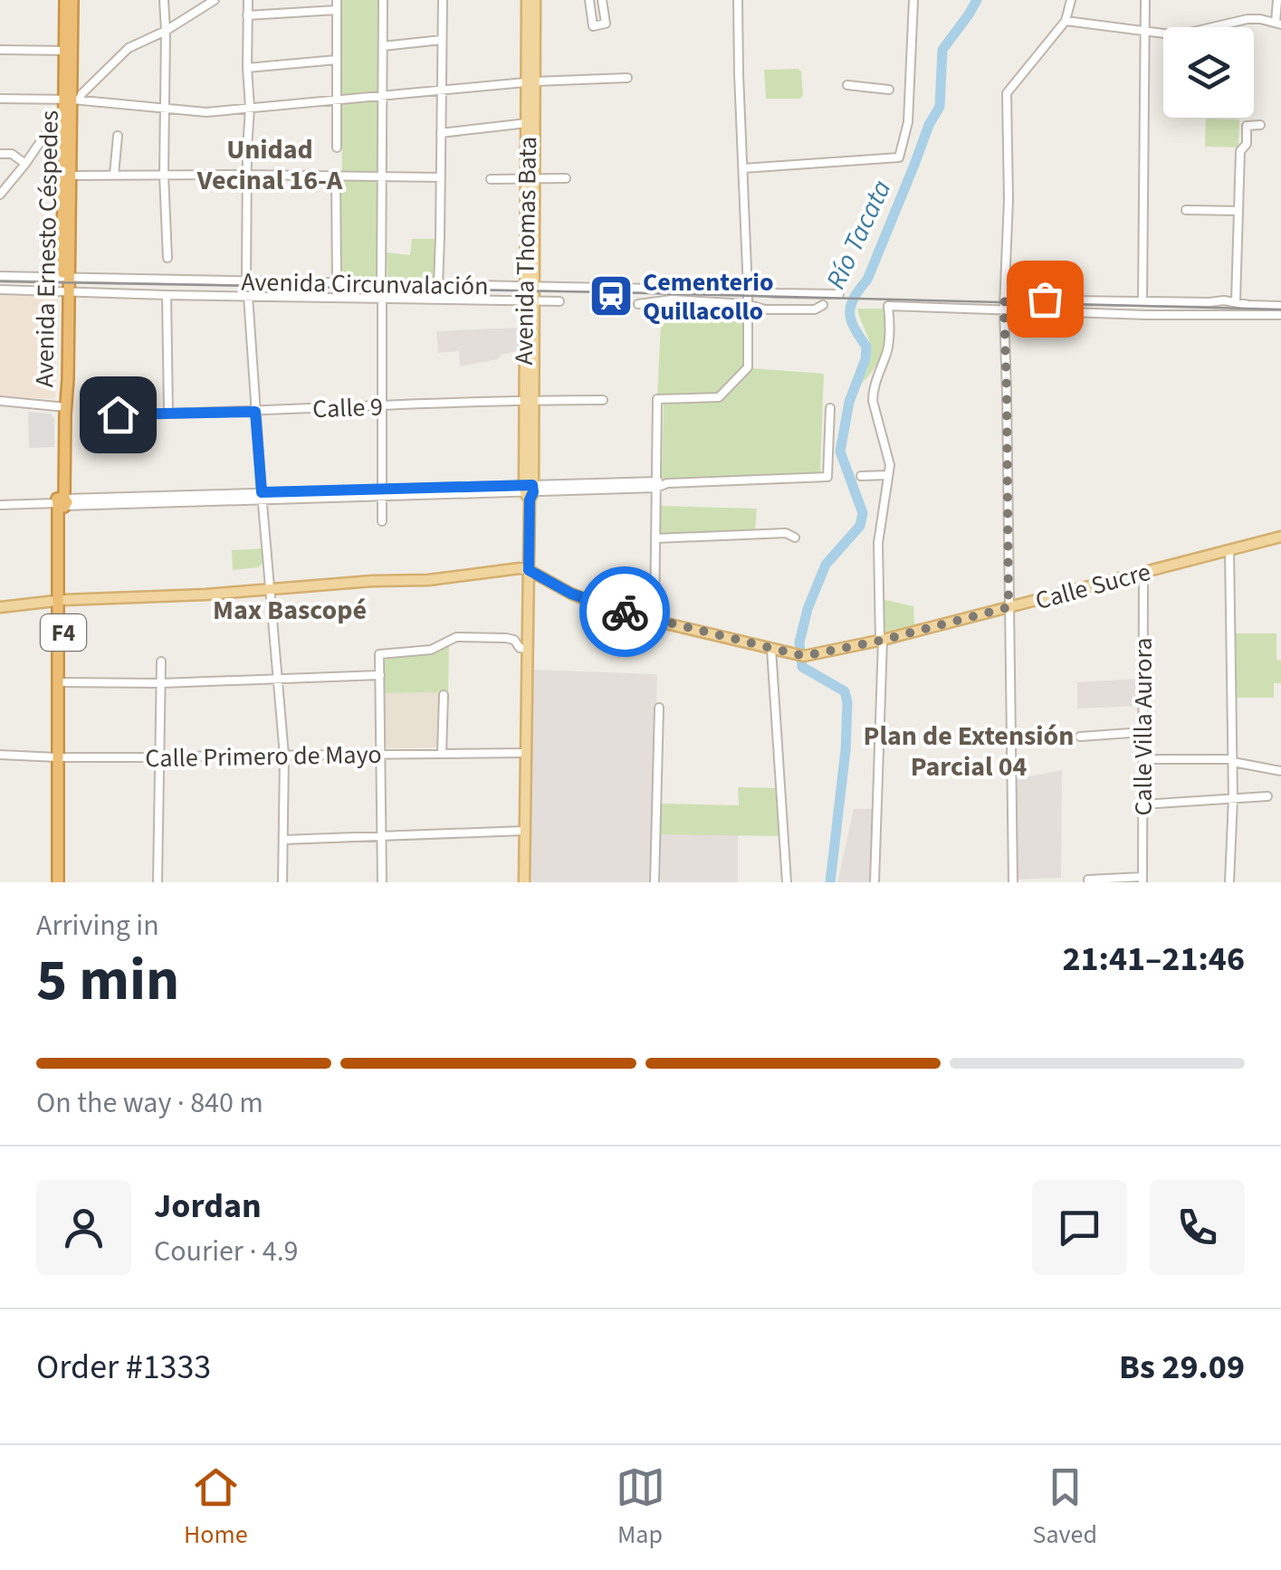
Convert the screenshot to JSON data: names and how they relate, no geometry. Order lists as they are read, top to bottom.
{
  "streets": {
    "highway": ["Avenida Ernesto Céspedes", "F4"],
    "main road": ["Avenida Thomas Bata", "Calle Sucre"],
    "street": [
      "Avenida Circunvalación",
      "Calle 9",
      "Calle Villa Aurora",
      "Calle Primero de Mayo"
    ]
  },
  "crossings": [
    ["Avenida Ernesto Céspedes", "Avenida Circunvalación"],
    ["Avenida Ernesto Céspedes", "Calle Primero de Mayo"],
    ["Avenida Thomas Bata", "Avenida Circunvalación"],
    ["Avenida Thomas Bata", "Calle 9"],
    ["Avenida Thomas Bata", "Calle Sucre"],
    ["Avenida Thomas Bata", "Calle Primero de Mayo"],
    ["Calle Sucre", "Calle Villa Aurora"]
  ],
  "districts": ["Unidad Vecinal 16-A", "Max Bascopé", "Plan de Extensión Parcial 04"],
  "water": ["Río Tacata"],
  "places": {
    "station": ["Cementerio Quillacollo"]
  },
  "page": {
    "heading": ["5 min", "Arriving in", "21:41–21:46"],
    "panel": [
      "Jordan",
      "Courier · 4.9",
      "Order #1333",
      "Bs 29.09"
    ],
    "bar": "On the way · 840 m",
    "tabs": ["Home", "Map", "Saved"]
  }
}
